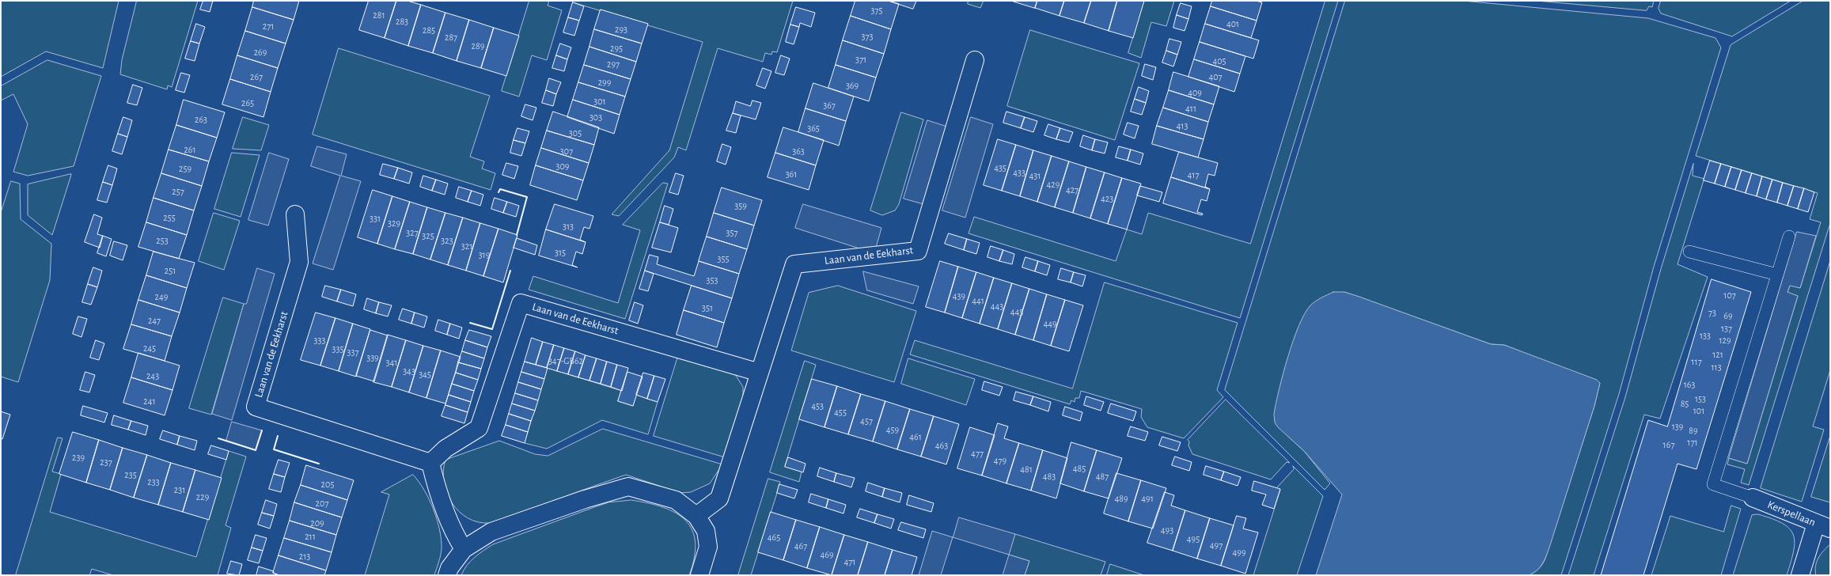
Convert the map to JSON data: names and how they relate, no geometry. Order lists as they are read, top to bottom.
{
  "streets": {
    "street": ["Laan van de Eekharst", "Kerspellaan"]
  },
  "house_numbers": [
    "375",
    "281",
    "283",
    "401",
    "271",
    "293",
    "285",
    "373",
    "287",
    "289",
    "295",
    "269",
    "371",
    "405",
    "297",
    "267",
    "407",
    "299",
    "369",
    "409",
    "301",
    "265",
    "367",
    "411",
    "303",
    "263",
    "413",
    "365",
    "305",
    "261",
    "307",
    "363",
    "309",
    "435",
    "259",
    "433",
    "361",
    "417",
    "431",
    "429",
    "427",
    "257",
    "423",
    "359",
    "255",
    "331",
    "329",
    "313",
    "327",
    "357",
    "325",
    "253",
    "323",
    "321",
    "315",
    "319",
    "355",
    "251",
    "353",
    "107",
    "439",
    "249",
    "441",
    "443",
    "351",
    "445",
    "73",
    "69",
    "247",
    "449",
    "137",
    "133",
    "333",
    "129",
    "245",
    "335",
    "337",
    "121",
    "339",
    "347-GB62",
    "117",
    "341",
    "113",
    "343",
    "345",
    "243",
    "163",
    "153",
    "241",
    "85",
    "453",
    "101",
    "455",
    "457",
    "139",
    "459",
    "89",
    "461",
    "171",
    "167",
    "463",
    "477",
    "239",
    "479",
    "237",
    "485",
    "481",
    "235",
    "483",
    "487",
    "233",
    "205",
    "231",
    "229",
    "489",
    "491",
    "207",
    "209",
    "493",
    "211",
    "465",
    "495",
    "497",
    "467",
    "499",
    "469",
    "213",
    "471"
  ]
}
